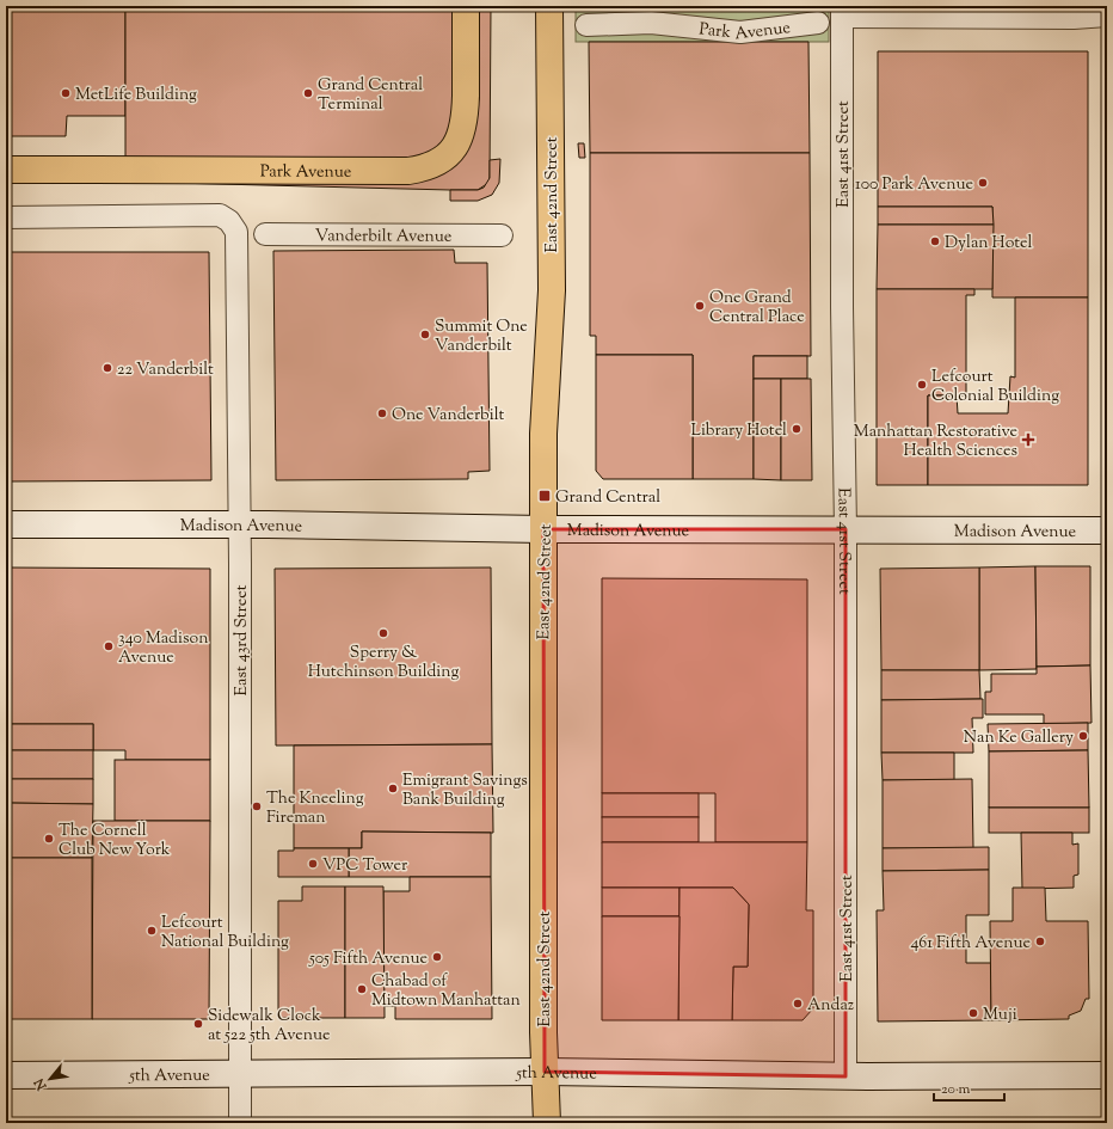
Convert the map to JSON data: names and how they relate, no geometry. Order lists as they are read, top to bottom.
{
  "streets": {
    "main road": [
      "Park Avenue",
      "East 42nd Street",
      "Madison Avenue",
      "5th Avenue"
    ],
    "street": ["East 41st Street", "Vanderbilt Avenue", "East 43rd Street"]
  },
  "crossings": [
    ["East 41st Street", "Madison Avenue"],
    ["East 41st Street", "5th Avenue"],
    ["East 42nd Street", "Madison Avenue"],
    ["East 42nd Street", "5th Avenue"],
    ["Madison Avenue", "East 43rd Street"],
    ["East 43rd Street", "5th Avenue"]
  ],
  "places": {
    "other": [
      "MetLife Building",
      "Grand Central Terminal",
      "100 Park Avenue",
      "Dylan Hotel",
      "One Grand Central Place",
      "Summit One Vanderbilt",
      "22 Vanderbilt",
      "Lefcourt Colonial Building",
      "One Vanderbilt",
      "Library Hotel",
      "Sperry & Hutchinson Building",
      "340 Madison Avenue",
      "Nan Ke Gallery",
      "Emigrant Savings Bank Building",
      "The Kneeling Fireman",
      "The Cornell Club New York",
      "VPC Tower",
      "Lefcourt National Building",
      "461 Fifth Avenue",
      "505 Fifth Avenue",
      "Chabad of Midtown Manhattan",
      "Andaz",
      "Muji",
      "Sidewalk Clock at 522 5th Avenue"
    ],
    "health": ["Manhattan Restorative Health Sciences"],
    "transit": ["Grand Central"]
  },
  "scale_bar": "20 m",
  "north": "bottom left"
}
